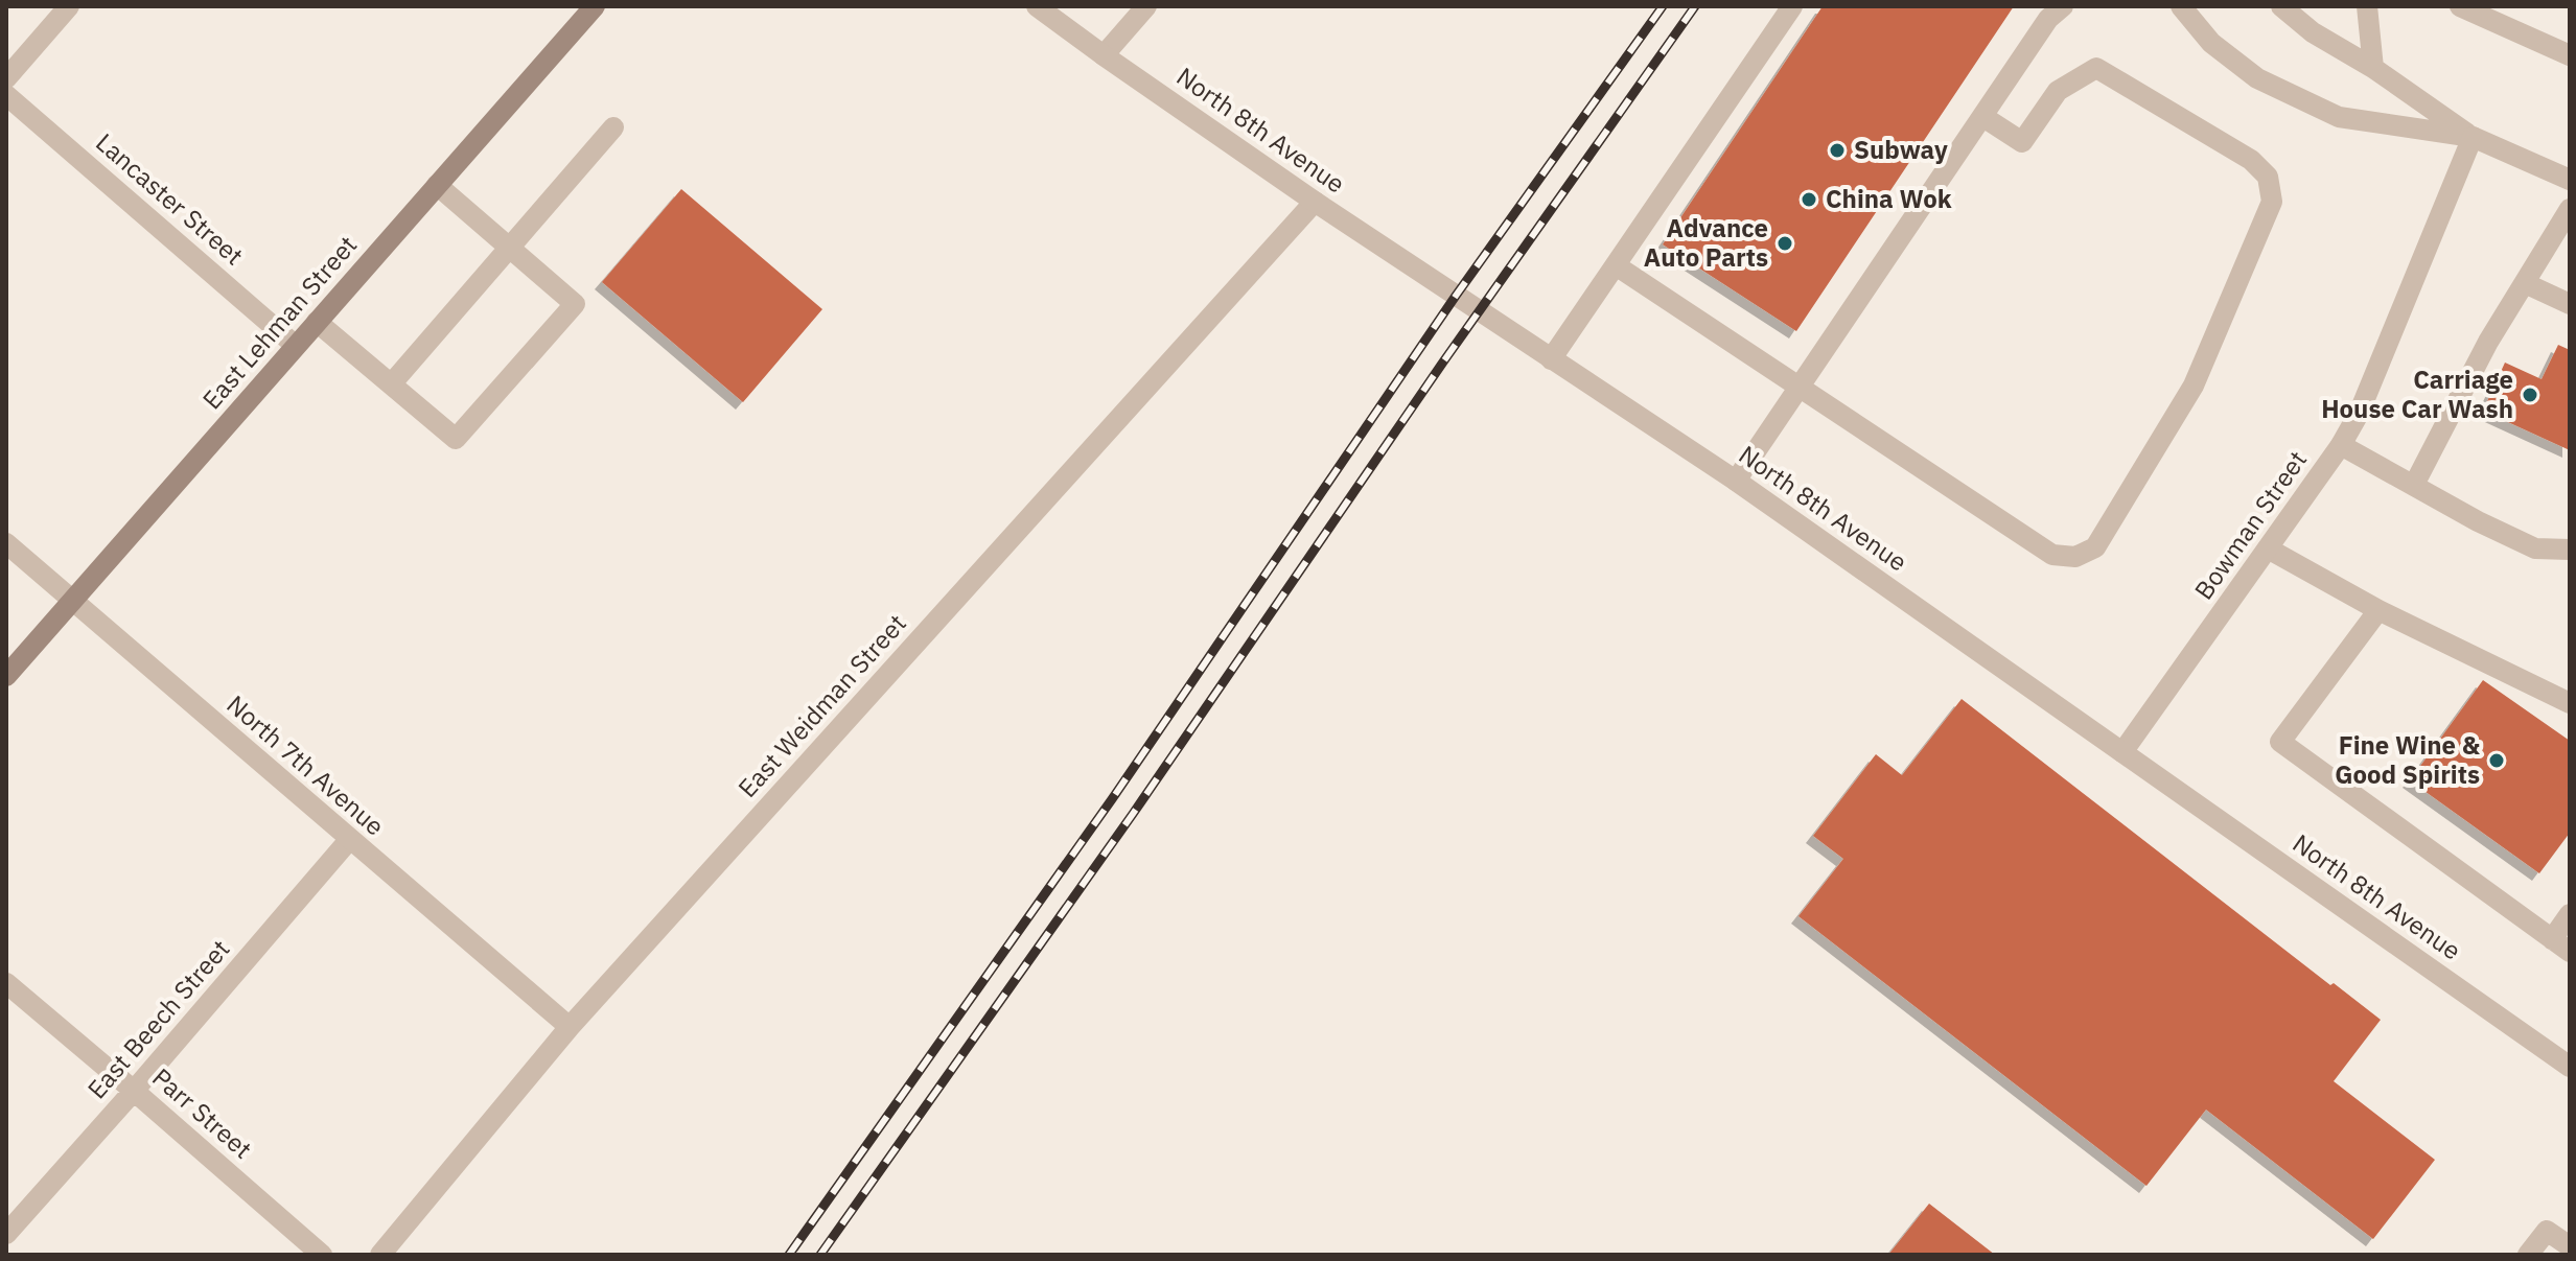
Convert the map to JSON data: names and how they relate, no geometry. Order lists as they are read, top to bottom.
{
  "streets": {
    "main road": ["East Lehman Street"],
    "street": [
      "North 8th Avenue",
      "Lancaster Street",
      "Bowman Street",
      "East Weidman Street",
      "North 7th Avenue",
      "East Beech Street",
      "Parr Street"
    ]
  },
  "crossings": [
    ["North 8th Avenue", "Bowman Street"],
    ["North 8th Avenue", "East Weidman Street"],
    ["Lancaster Street", "East Lehman Street"],
    ["East Lehman Street", "North 7th Avenue"],
    ["East Weidman Street", "North 7th Avenue"],
    ["North 7th Avenue", "East Beech Street"],
    ["East Beech Street", "Parr Street"]
  ],
  "places": [
    "Subway",
    "China Wok",
    "Advance Auto Parts",
    "Carriage House Car Wash",
    "Fine Wine & Good Spirits"
  ]
}
